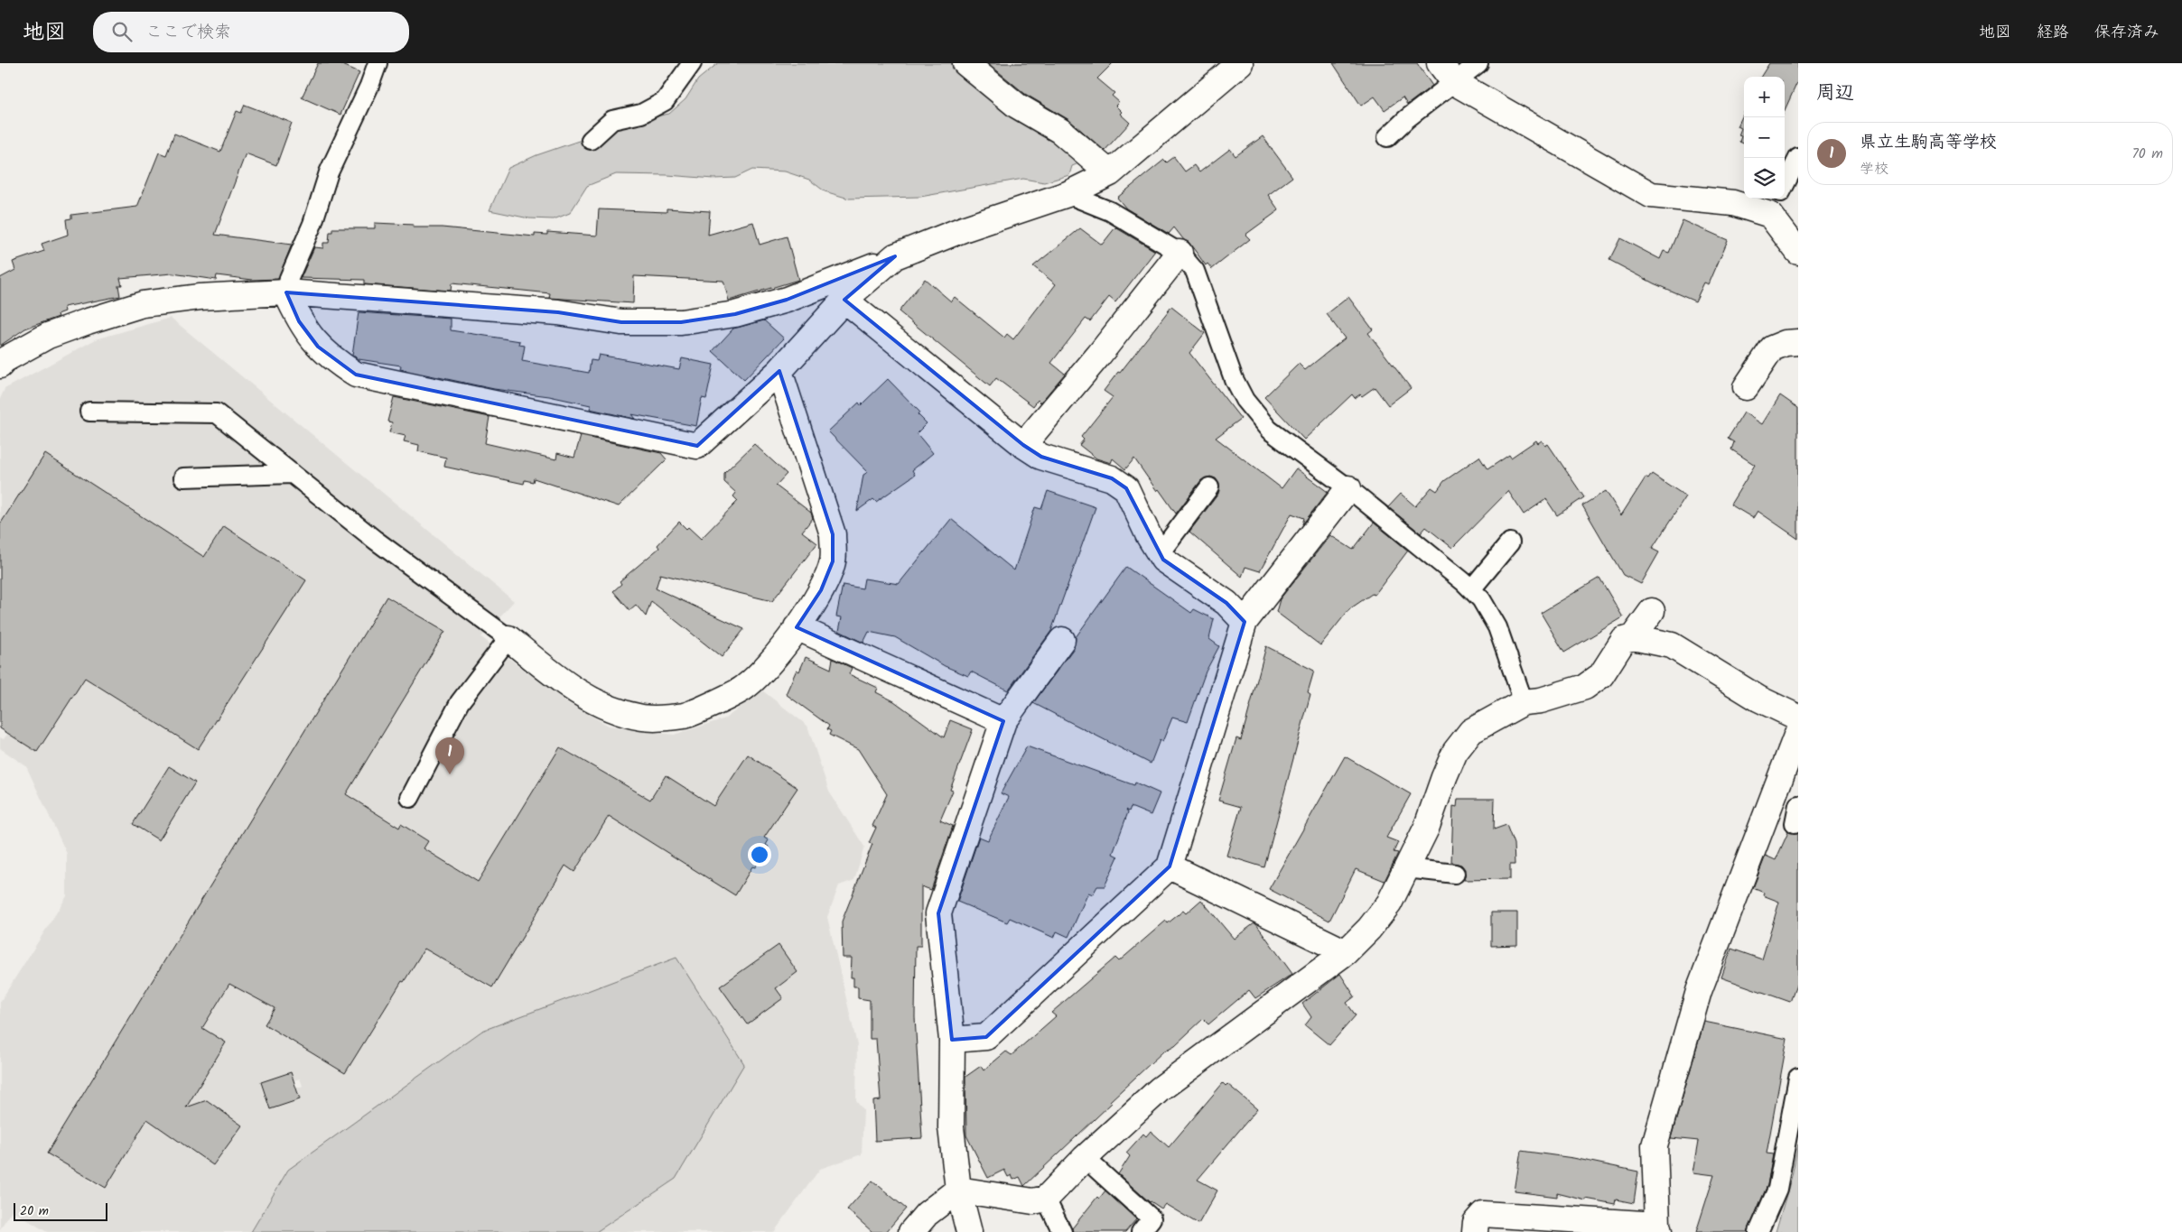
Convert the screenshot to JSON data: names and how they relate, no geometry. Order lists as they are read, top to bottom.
{
  "scale_bar": "20 m",
  "page": {
    "header": "地図",
    "search": "ここで検索",
    "nav": ["地図", "経路", "保存済み"],
    "heading": "周辺",
    "map_buttons": ["+", "−"],
    "list": [
      {
        "mark": "1",
        "name": "県立生駒高等学校",
        "note": "学校",
        "value": "70 m"
      }
    ],
    "pins": "1",
    "scale": "20 m"
  }
}
